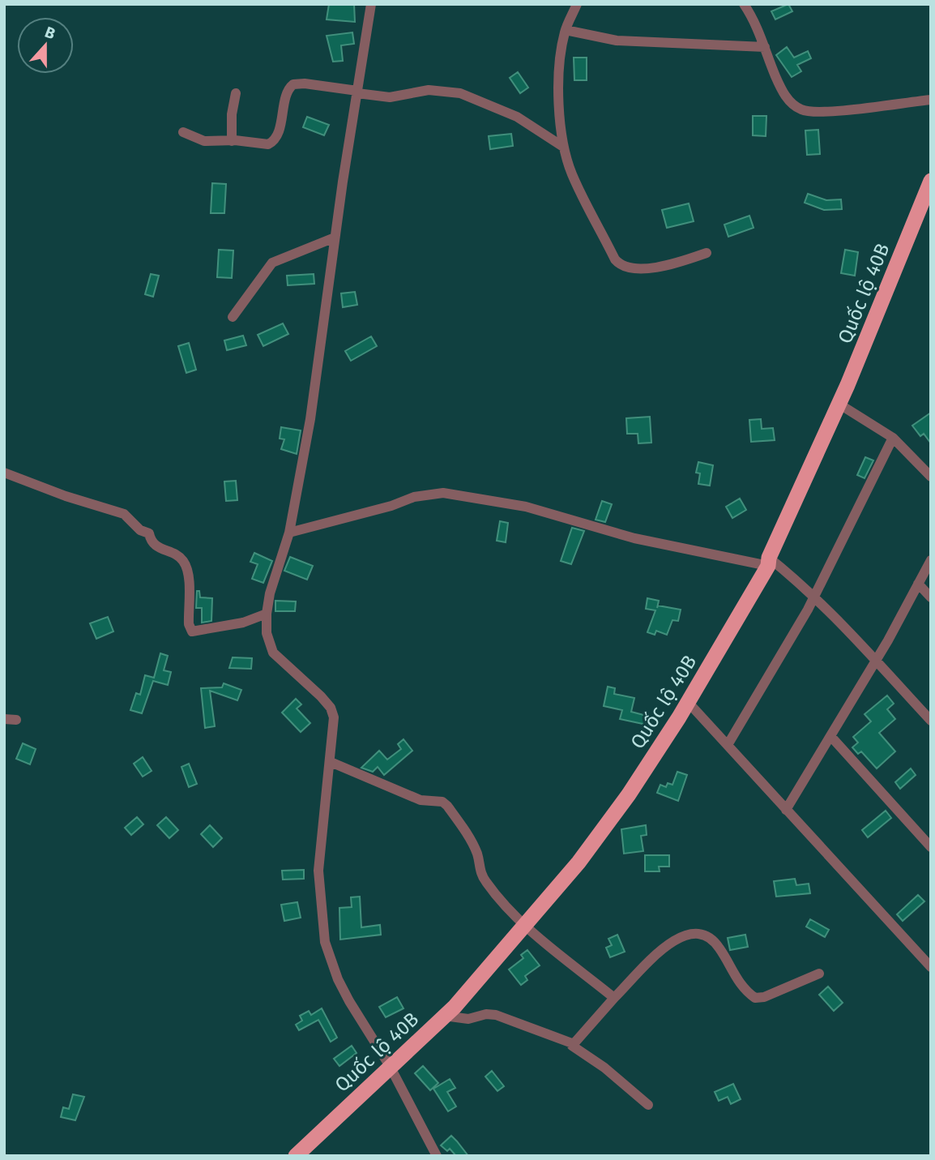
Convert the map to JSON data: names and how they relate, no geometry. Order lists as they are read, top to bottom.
{
  "streets": {
    "highway": ["Quốc lộ 40B"]
  },
  "north": "top"
}
